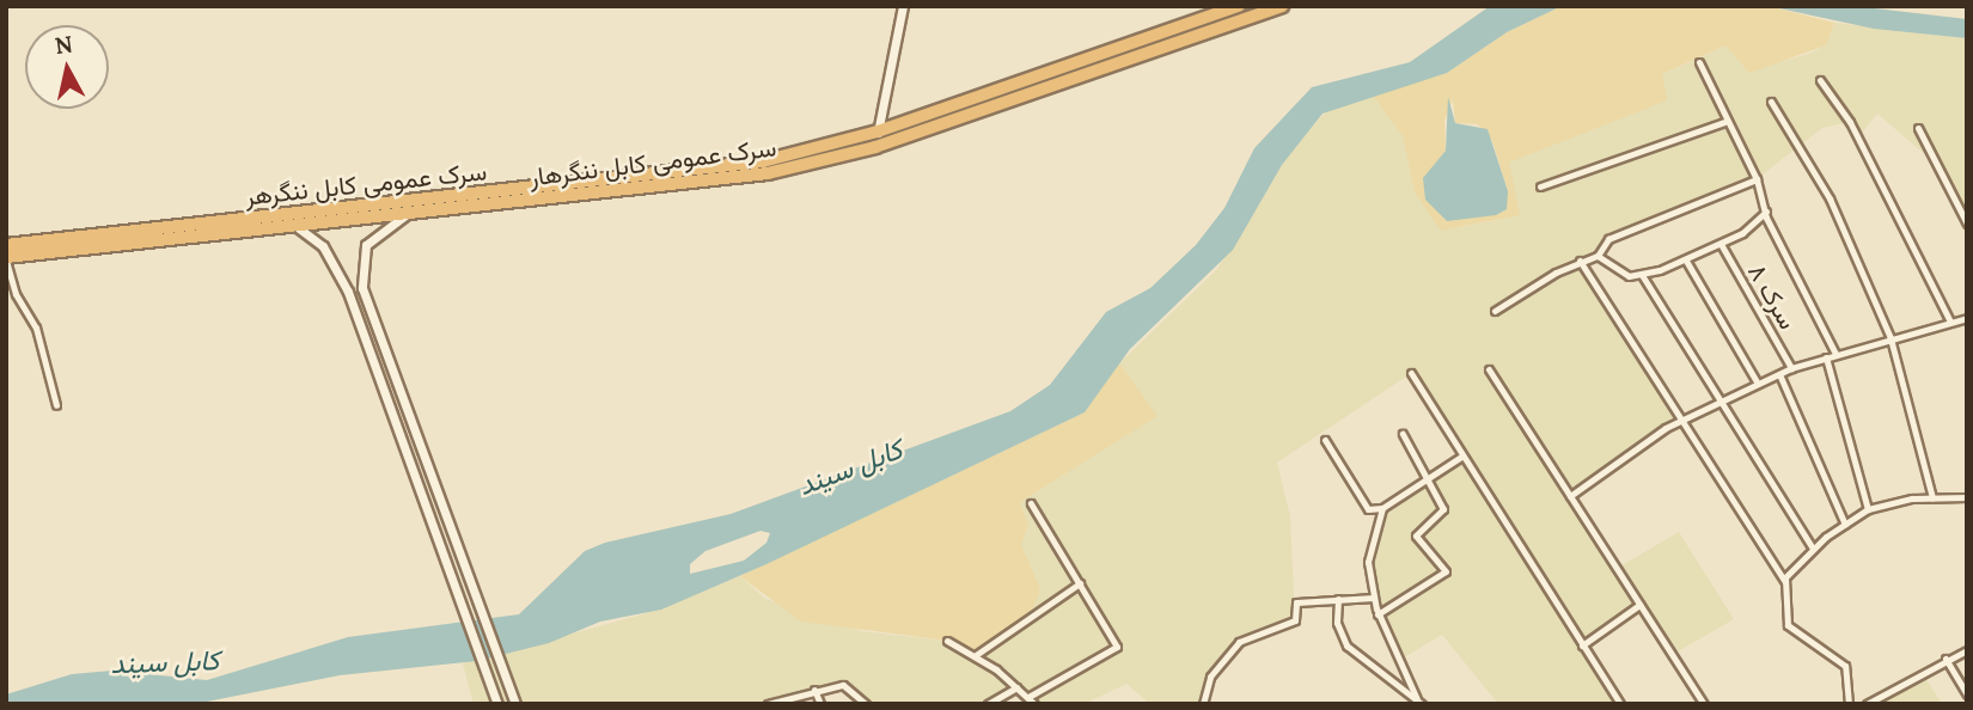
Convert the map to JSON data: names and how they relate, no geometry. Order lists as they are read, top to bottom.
{
  "streets": {
    "highway": ["سرک عمومی کابل ننگرهار", "سرک عمومی کابل ننگرهر"],
    "street": ["سرک ۸"]
  },
  "water": ["کابل سيند"],
  "north": "top"
}
